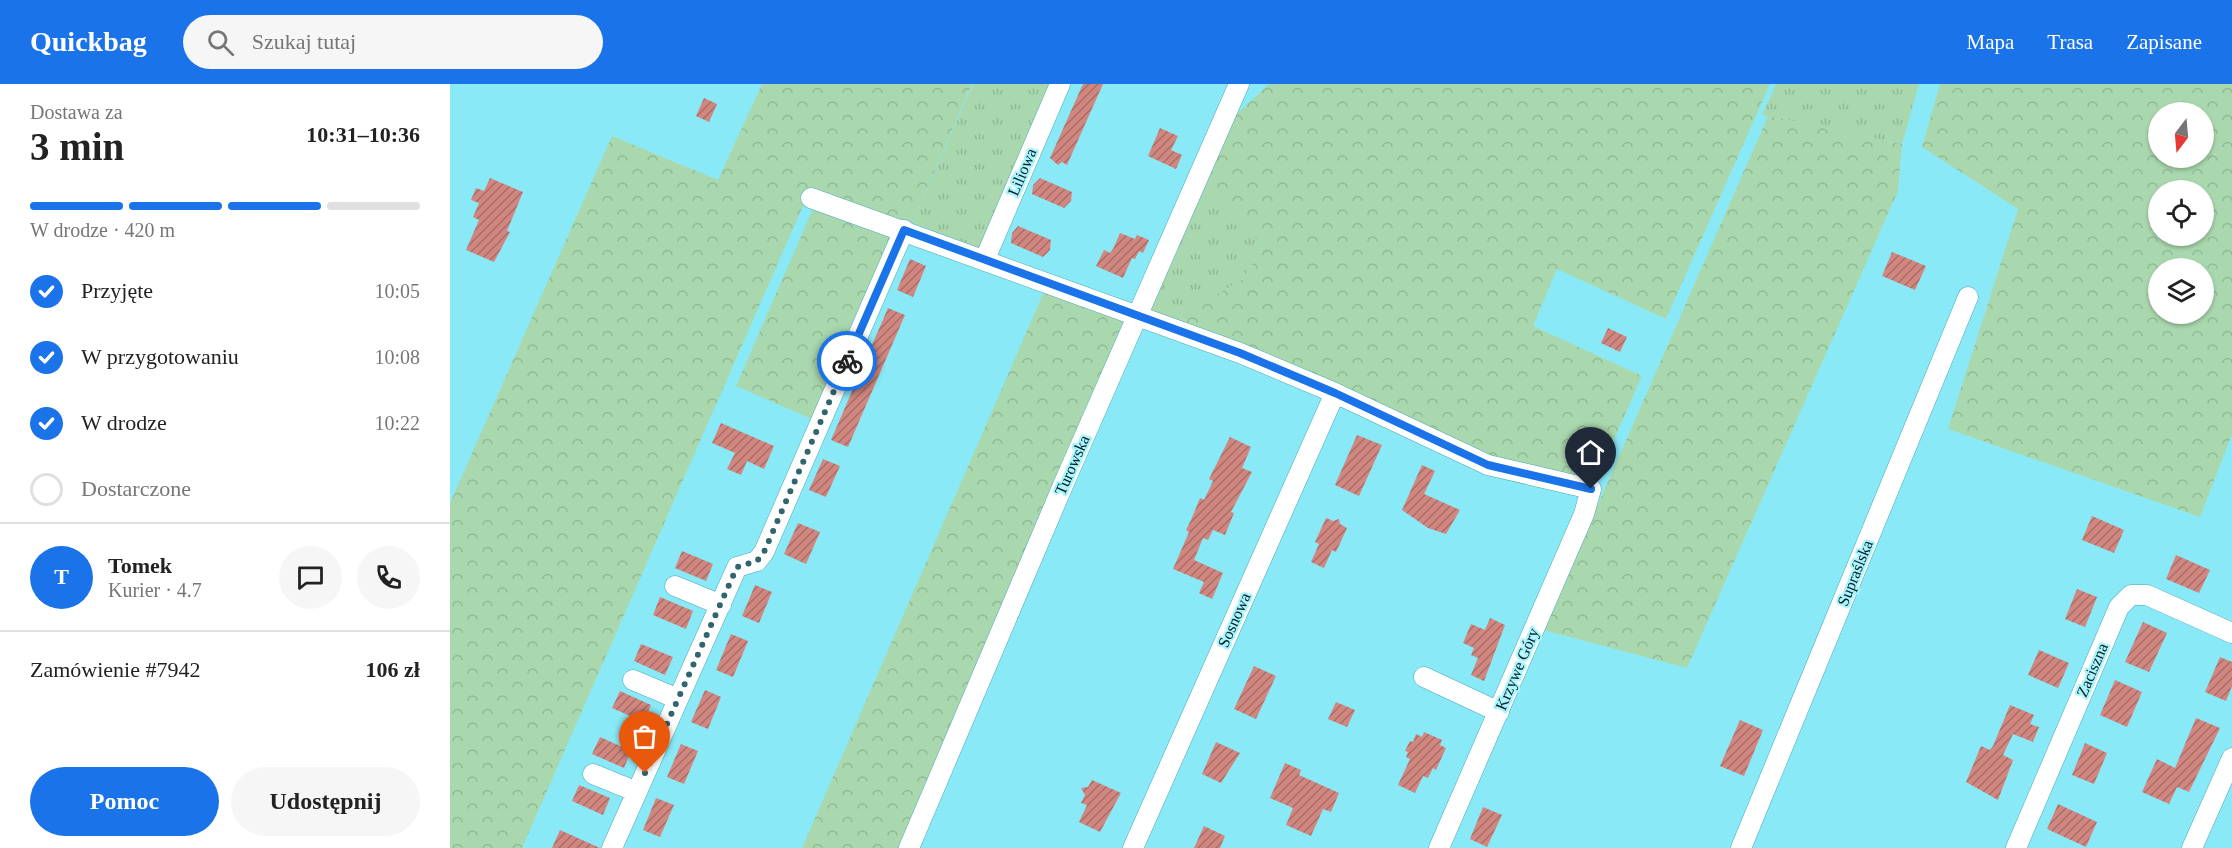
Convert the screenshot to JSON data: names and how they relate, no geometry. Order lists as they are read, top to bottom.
{
  "streets": {
    "street": [
      "Liliowa",
      "Turowska",
      "Supraślska",
      "Sosnowa",
      "Krzywe Góry",
      "Zaciszna"
    ]
  },
  "crossings": [
    ["Sosnowa", "Krzywe Góry"]
  ],
  "north": "bottom",
  "page": {
    "header": "Quickbag",
    "search": "Szukaj tutaj",
    "nav": ["Mapa", "Trasa", "Zapisane"],
    "heading": ["3 min", "Dostawa za", "10:31–10:36"],
    "panel": [
      "Tomek",
      "Kurier · 4.7",
      "Zamówienie #7942",
      "106 zł"
    ],
    "bar": "W drodze · 420 m",
    "list": [
      ["Przyjęte", "10:05"],
      ["W przygotowaniu", "10:08"],
      ["W drodze", "10:22"],
      "Dostarczone"
    ],
    "round": "T",
    "buttons": ["Pomoc", "Udostępnij"]
  }
}
